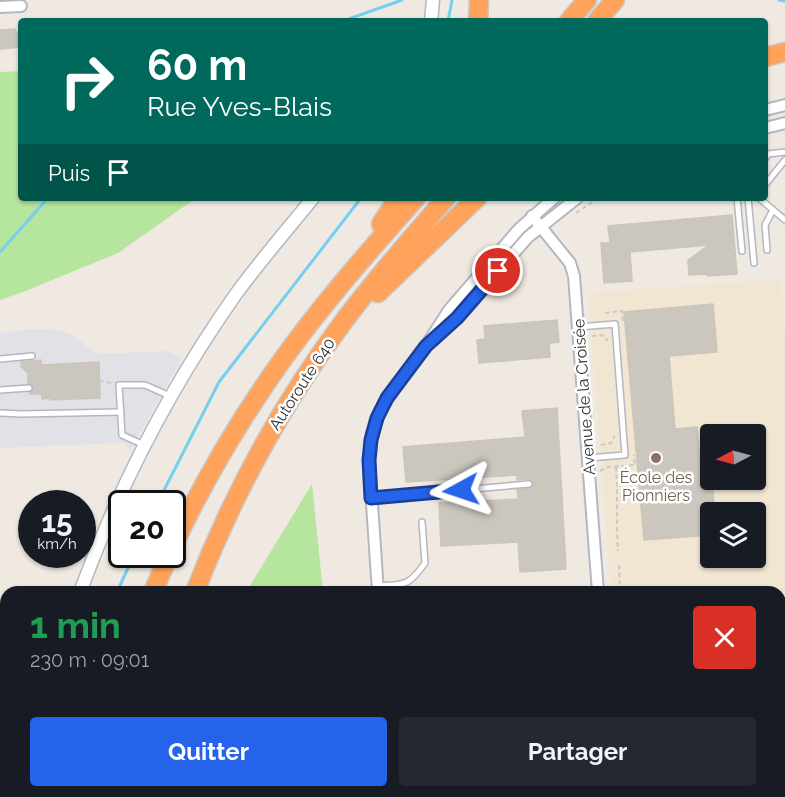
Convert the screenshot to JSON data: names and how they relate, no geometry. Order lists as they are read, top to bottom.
{
  "streets": {
    "highway": ["Autoroute 640"],
    "street": ["Avenue de la Croisée"]
  },
  "places": ["École des Pionniers"],
  "north": "left",
  "page": {
    "turn": ["60 m", "Rue Yves-Blais"],
    "then": "Puis",
    "speed": "15 km/h",
    "limit": "20",
    "heading": ["1 min", "230 m · 09:01"],
    "buttons": ["Quitter", "Partager"]
  }
}
